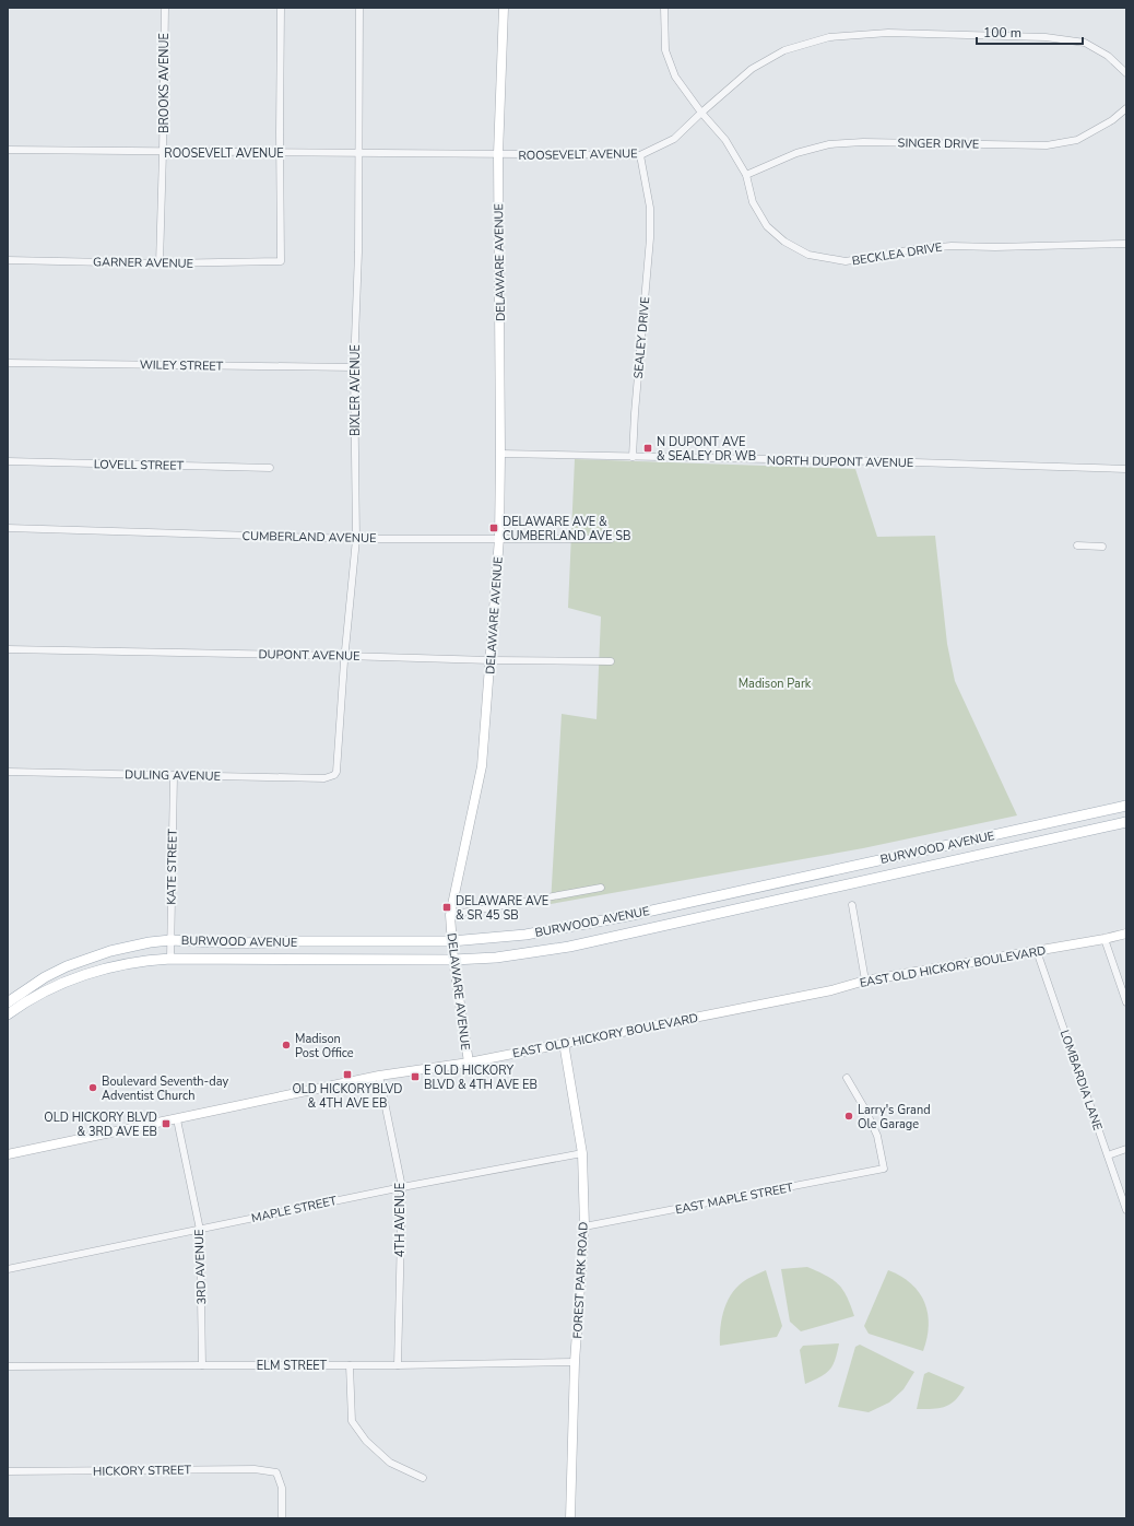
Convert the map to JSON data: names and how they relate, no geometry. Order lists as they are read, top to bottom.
{
  "streets": {
    "main road": ["BURWOOD AVENUE"],
    "street": [
      "BROOKS AVENUE",
      "SINGER DRIVE",
      "ROOSEVELT AVENUE",
      "BECKLEA DRIVE",
      "GARNER AVENUE",
      "DELAWARE AVENUE",
      "SEALEY DRIVE",
      "WILEY STREET",
      "BIXLER AVENUE",
      "NORTH DUPONT AVENUE",
      "LOVELL STREET",
      "CUMBERLAND AVENUE",
      "DUPONT AVENUE",
      "DULING AVENUE",
      "KATE STREET",
      "EAST OLD HICKORY BOULEVARD",
      "LOMBARDIA LANE",
      "EAST MAPLE STREET",
      "MAPLE STREET",
      "4TH AVENUE",
      "3RD AVENUE",
      "FOREST PARK ROAD",
      "ELM STREET",
      "HICKORY STREET"
    ]
  },
  "crossings": [
    ["BROOKS AVENUE", "ROOSEVELT AVENUE"],
    ["BROOKS AVENUE", "GARNER AVENUE"],
    ["SINGER DRIVE", "BECKLEA DRIVE"],
    ["ROOSEVELT AVENUE", "BECKLEA DRIVE"],
    ["ROOSEVELT AVENUE", "GARNER AVENUE"],
    ["ROOSEVELT AVENUE", "DELAWARE AVENUE"],
    ["ROOSEVELT AVENUE", "SEALEY DRIVE"],
    ["ROOSEVELT AVENUE", "BIXLER AVENUE"],
    ["DELAWARE AVENUE", "NORTH DUPONT AVENUE"],
    ["DELAWARE AVENUE", "CUMBERLAND AVENUE"],
    ["DELAWARE AVENUE", "DUPONT AVENUE"],
    ["DELAWARE AVENUE", "BURWOOD AVENUE"],
    ["DELAWARE AVENUE", "EAST OLD HICKORY BOULEVARD"],
    ["SEALEY DRIVE", "NORTH DUPONT AVENUE"],
    ["WILEY STREET", "BIXLER AVENUE"],
    ["BIXLER AVENUE", "CUMBERLAND AVENUE"],
    ["BIXLER AVENUE", "DUPONT AVENUE"],
    ["BIXLER AVENUE", "DULING AVENUE"],
    ["DULING AVENUE", "KATE STREET"],
    ["BURWOOD AVENUE", "KATE STREET"],
    ["EAST OLD HICKORY BOULEVARD", "LOMBARDIA LANE"],
    ["EAST OLD HICKORY BOULEVARD", "4TH AVENUE"],
    ["EAST OLD HICKORY BOULEVARD", "3RD AVENUE"],
    ["EAST OLD HICKORY BOULEVARD", "FOREST PARK ROAD"],
    ["EAST MAPLE STREET", "FOREST PARK ROAD"],
    ["MAPLE STREET", "4TH AVENUE"],
    ["MAPLE STREET", "3RD AVENUE"],
    ["MAPLE STREET", "FOREST PARK ROAD"],
    ["4TH AVENUE", "ELM STREET"],
    ["3RD AVENUE", "ELM STREET"],
    ["FOREST PARK ROAD", "ELM STREET"]
  ],
  "parks": ["Madison Park"],
  "places": {
    "transit": [
      "N DUPONT AVE & SEALEY DR WB",
      "DELAWARE AVE & CUMBERLAND AVE SB",
      "DELAWARE AVE & SR 45 SB",
      "OLD HICKORYBLVD & 4TH AVE EB",
      "E OLD HICKORY BLVD & 4TH AVE EB",
      "OLD HICKORY BLVD & 3RD AVE EB"
    ],
    "other": ["Madison Post Office", "Boulevard Seventh-day Adventist Church", "Larry's Grand Ole Garage"]
  },
  "scale_bar": "100 m"
}
